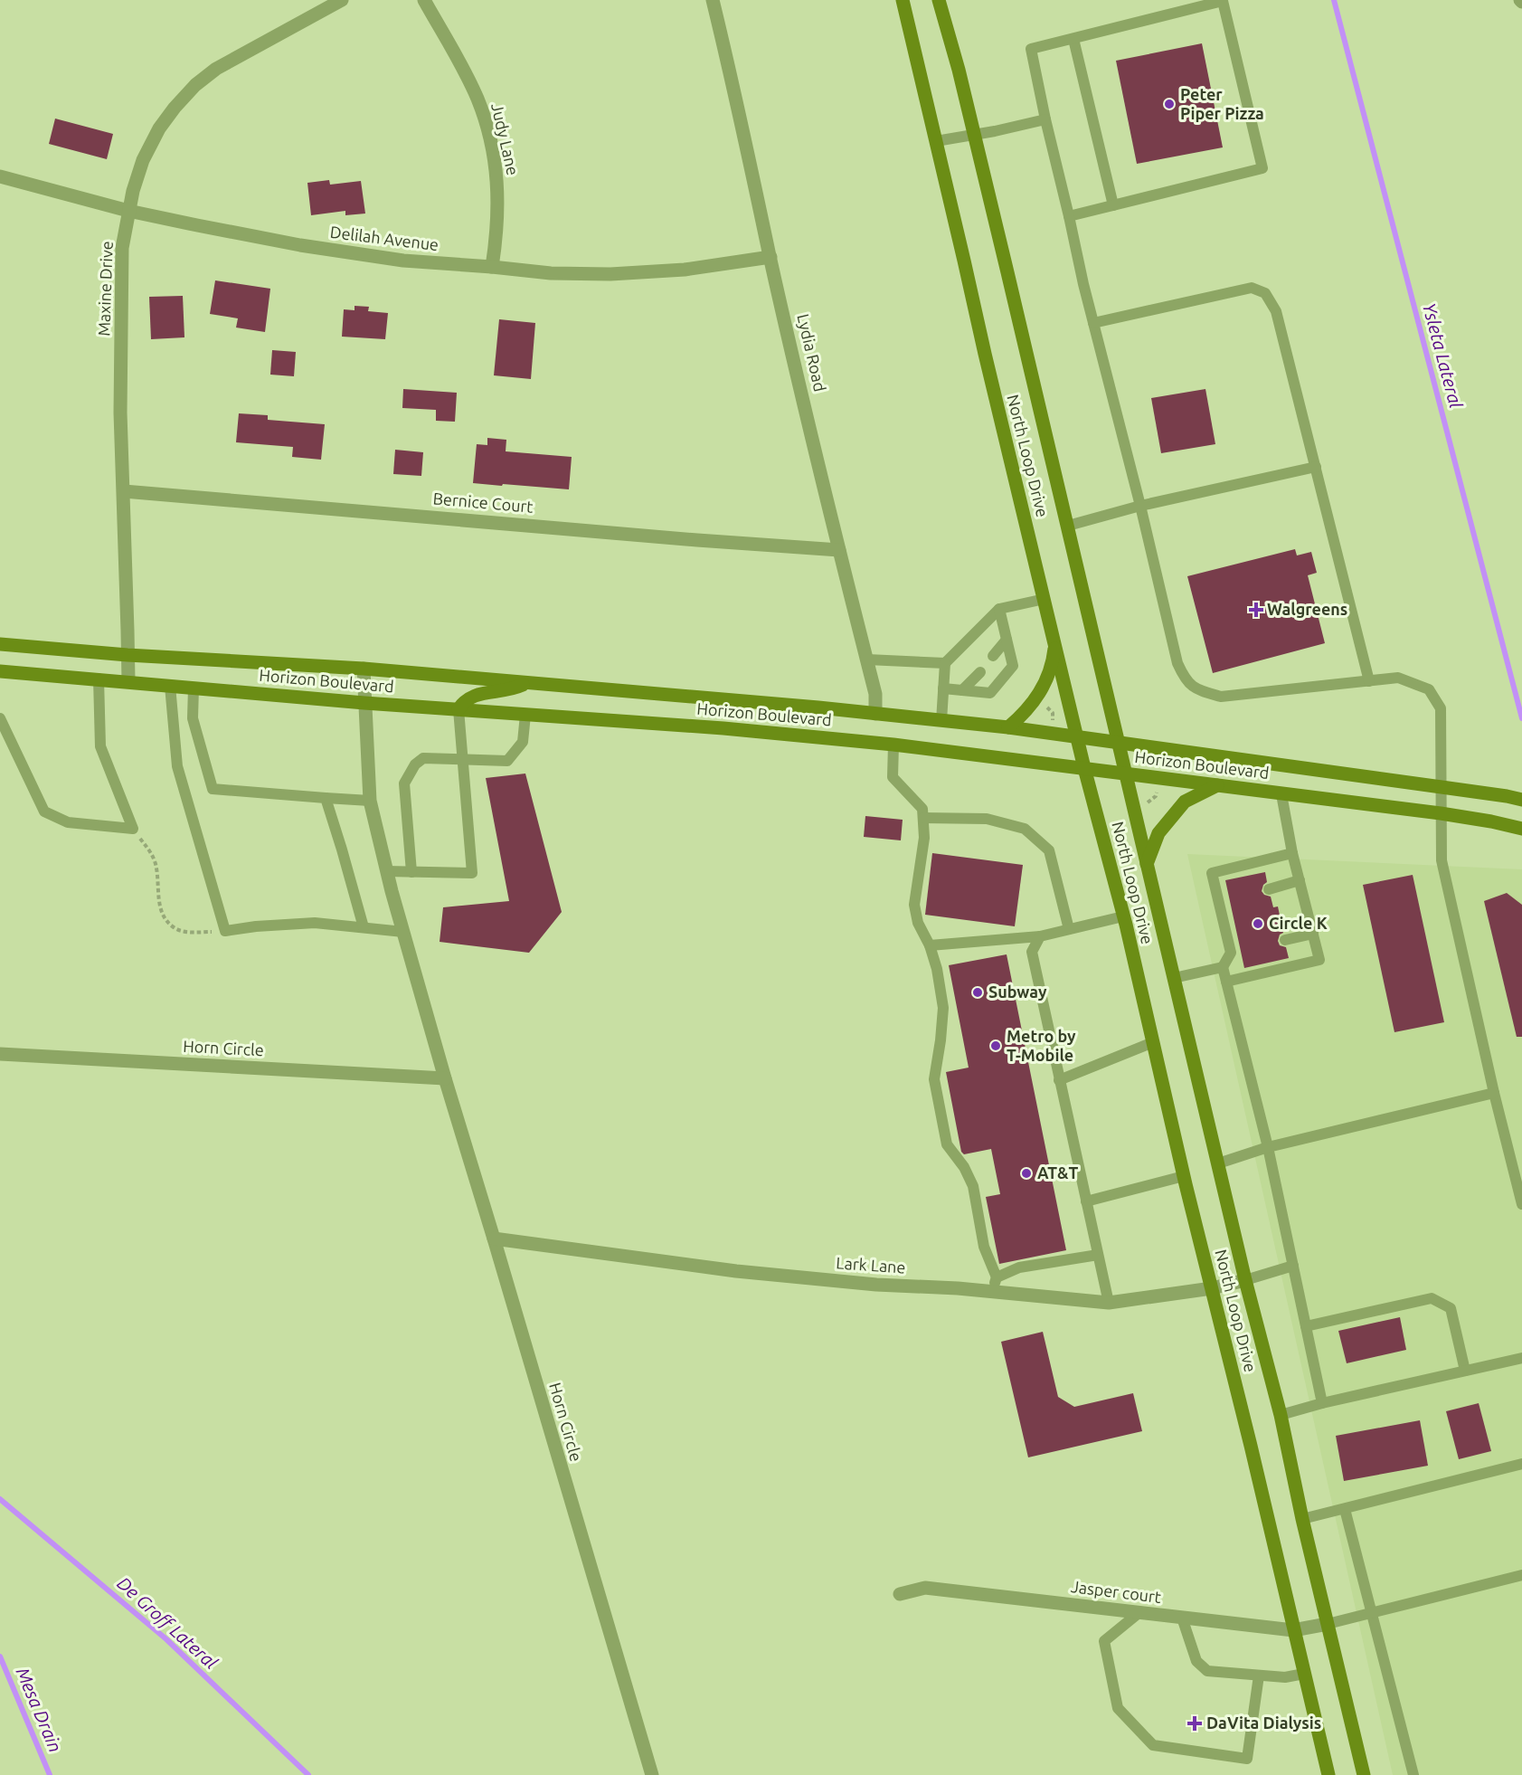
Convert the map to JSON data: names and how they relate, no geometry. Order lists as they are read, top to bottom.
{
  "streets": {
    "main road": ["North Loop Drive", "Horizon Boulevard"],
    "street": [
      "Judy Lane",
      "Delilah Avenue",
      "Maxine Drive",
      "Lydia Road",
      "Bernice Court",
      "Horn Circle",
      "Lark Lane",
      "Jasper court"
    ]
  },
  "crossings": [
    ["Judy Lane", "Delilah Avenue"],
    ["Delilah Avenue", "Maxine Drive"],
    ["Delilah Avenue", "Lydia Road"],
    ["Maxine Drive", "Bernice Court"],
    ["Maxine Drive", "Horizon Boulevard"],
    ["Lydia Road", "Bernice Court"],
    ["Lydia Road", "Horizon Boulevard"],
    ["North Loop Drive", "Horizon Boulevard"],
    ["North Loop Drive", "Lark Lane"],
    ["North Loop Drive", "Jasper court"],
    ["Horizon Boulevard", "Horn Circle"],
    ["Horn Circle", "Lark Lane"]
  ],
  "water": ["Ysleta Lateral", "De Groff Lateral", "Mesa Drain"],
  "places": {
    "other": [
      "Peter Piper Pizza",
      "Circle K",
      "Subway",
      "Metro by T-Mobile",
      "AT&T"
    ],
    "health": ["Walgreens", "DaVita Dialysis"]
  }
}
